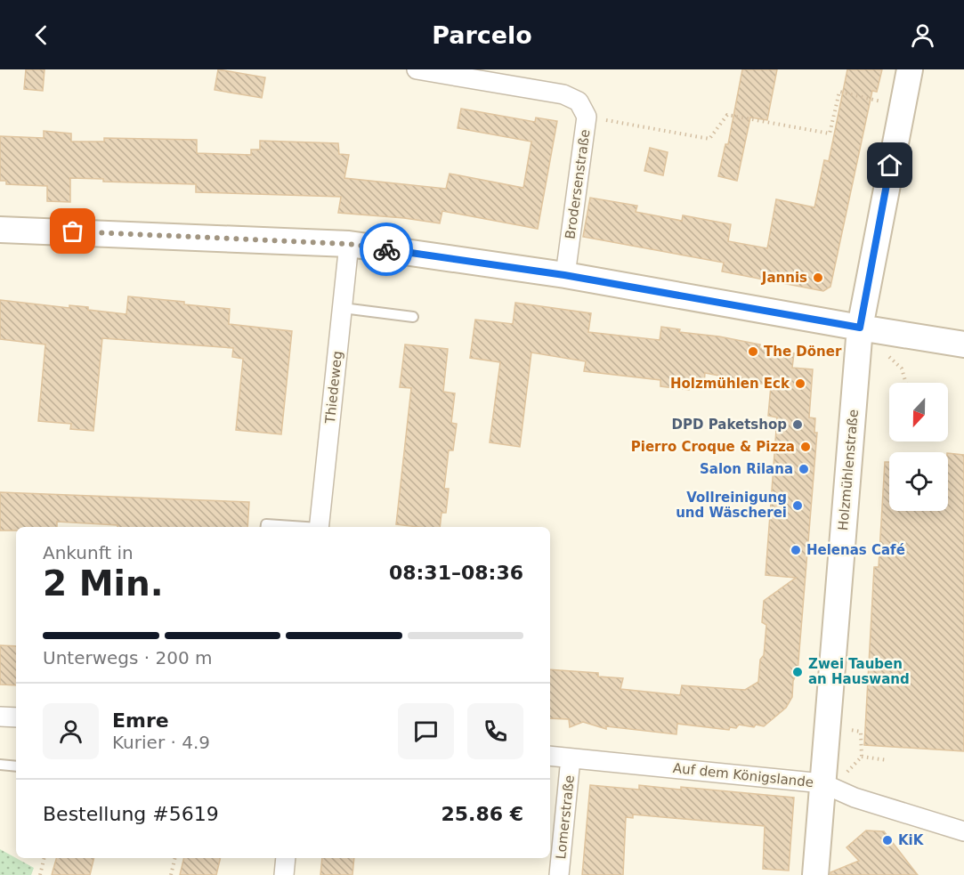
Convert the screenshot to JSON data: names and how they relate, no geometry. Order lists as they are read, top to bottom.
{
  "streets": {
    "street": [
      "Brodersenstraße",
      "Thiedeweg",
      "Holzmühlenstraße",
      "Auf dem Königslande",
      "Lomerstraße"
    ]
  },
  "crossings": [
    ["Holzmühlenstraße", "Auf dem Königslande"],
    ["Auf dem Königslande", "Lomerstraße"]
  ],
  "places": [
    "Jannis",
    "The Döner",
    "Holzmühlen Eck",
    "DPD Paketshop",
    "Pierro Croque & Pizza",
    "Salon Rilana",
    "Vollreinigung und Wäscherei",
    "Helenas Café",
    "Zwei Tauben an Hauswand",
    "KiK"
  ],
  "north": "bottom",
  "page": {
    "header": "Parcelo",
    "heading": ["2 Min.", "Ankunft in", "08:31–08:36"],
    "panel": [
      "Emre",
      "Kurier · 4.9",
      "Bestellung #5619",
      "25.86 €"
    ],
    "bar": "Unterwegs · 200 m"
  }
}
